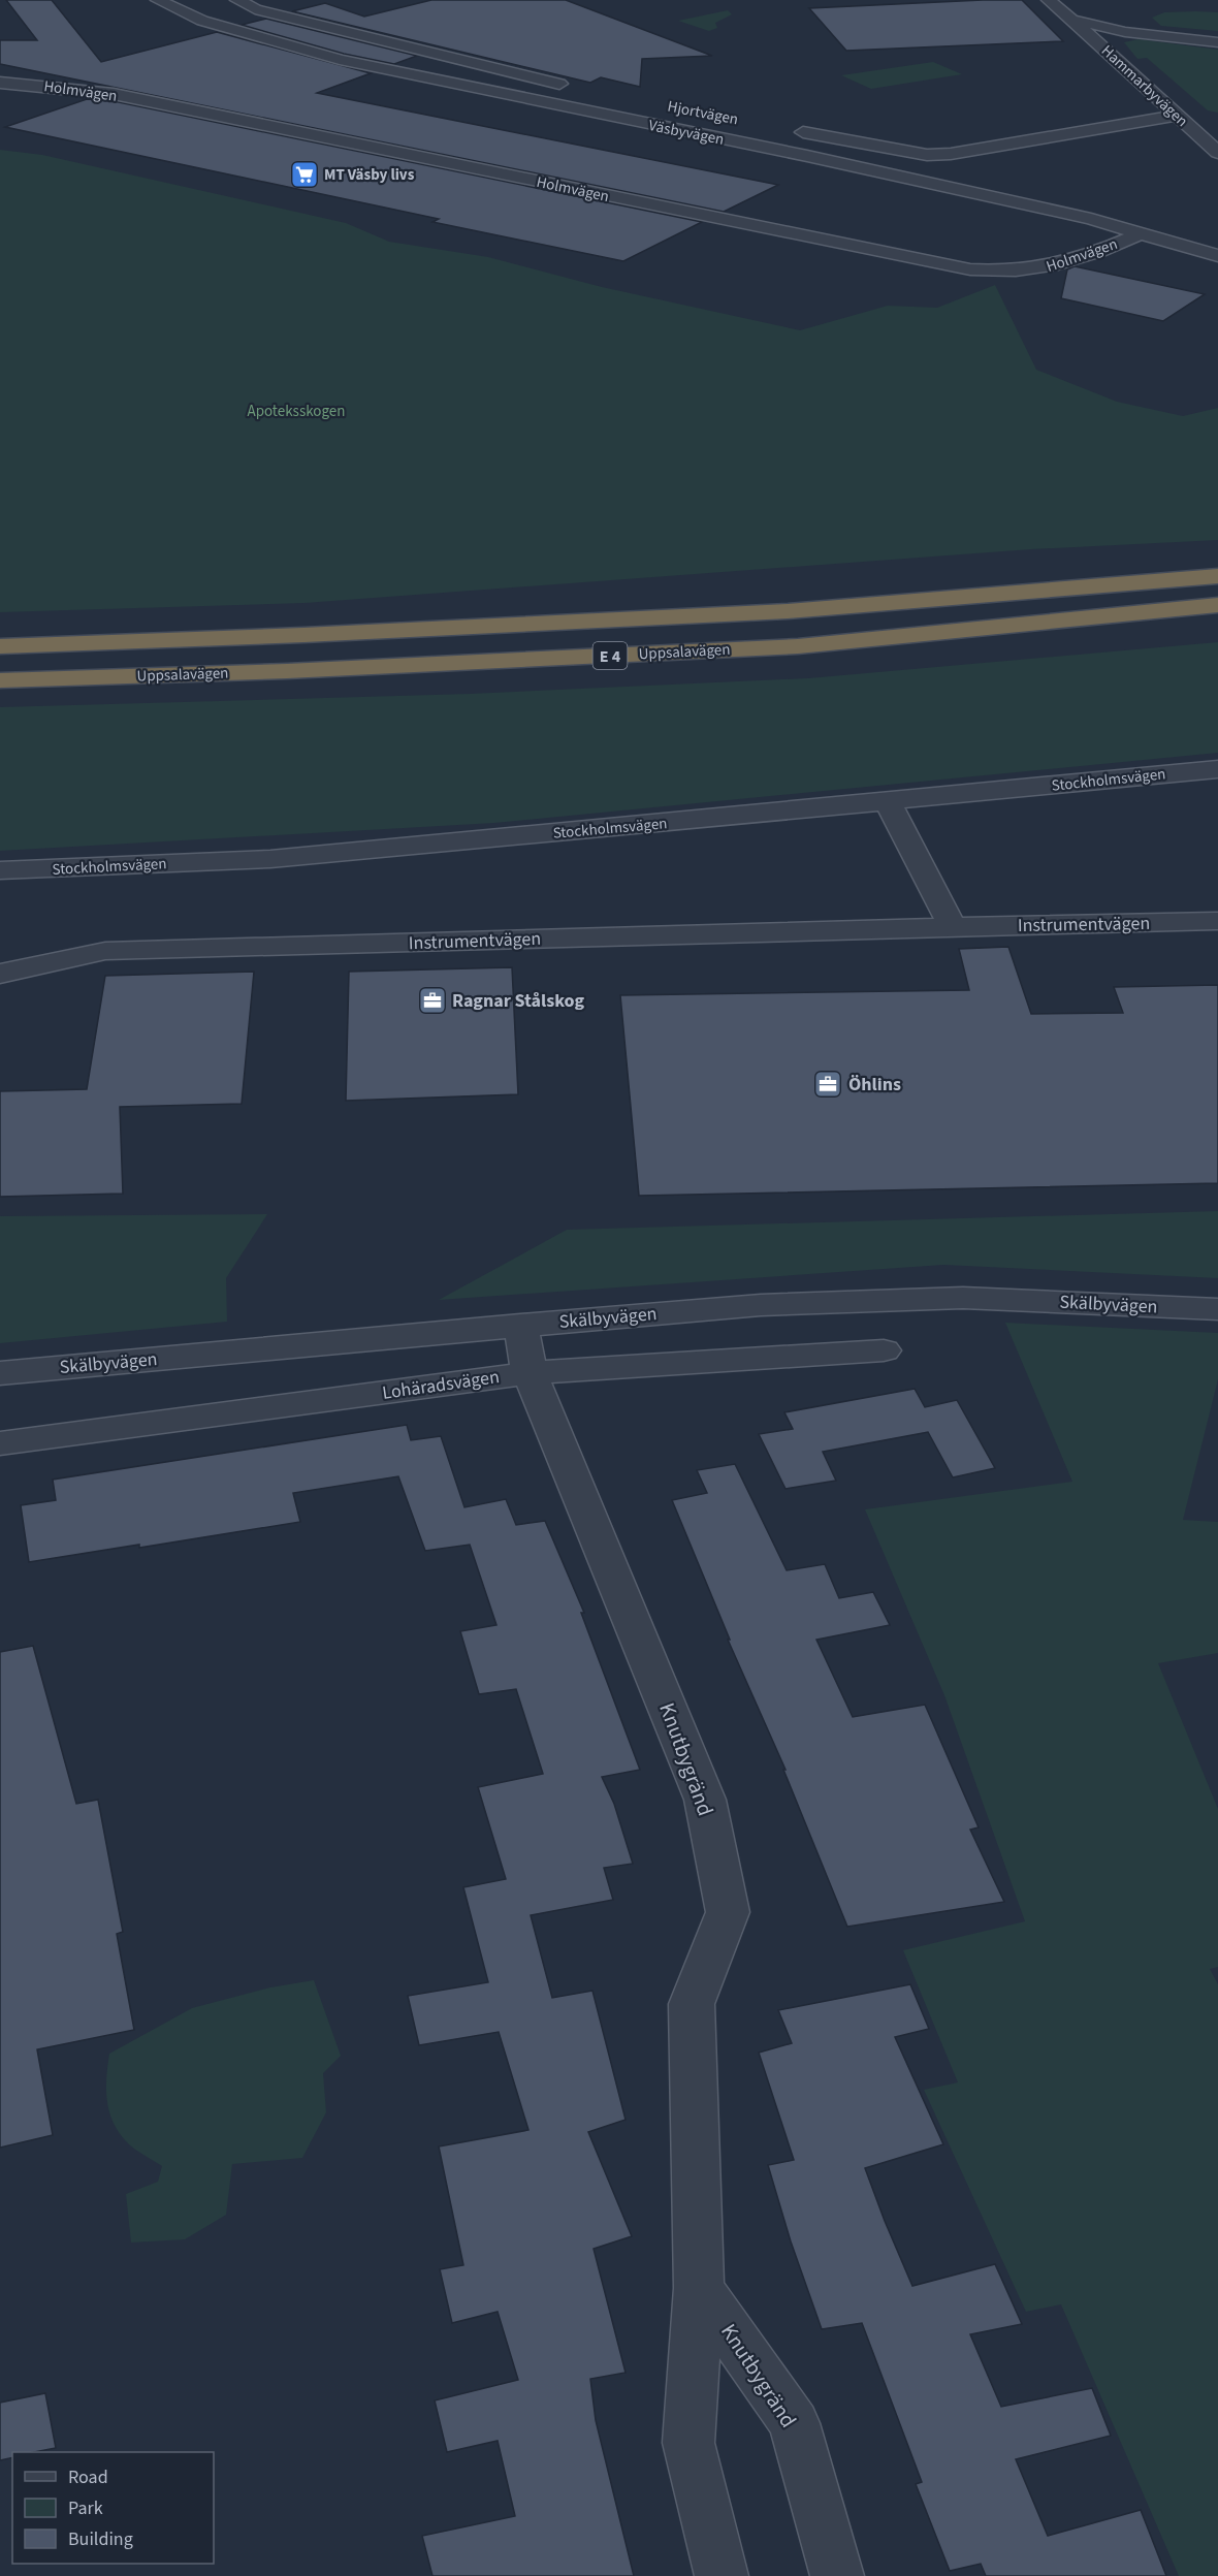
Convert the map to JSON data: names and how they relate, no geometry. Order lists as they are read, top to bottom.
{
  "streets": {
    "highway": ["Uppsalavägen", "E 4"],
    "street": [
      "Hammarbyvägen",
      "Holmvägen",
      "Väsbyvägen",
      "Stockholmsvägen",
      "Instrumentvägen",
      "Skälbyvägen",
      "Lohäradsvägen",
      "Knutbygränd"
    ]
  },
  "crossings": [
    ["Holmvägen", "Väsbyvägen"],
    ["Skälbyvägen", "Knutbygränd"],
    ["Lohäradsvägen", "Knutbygränd"]
  ],
  "parks": ["Apoteksskogen"],
  "places": {
    "supermarket": ["MT Väsby livs"],
    "office": ["Ragnar Stålskog", "Öhlins"]
  },
  "legend": ["Road", "Park", "Building"]
}
